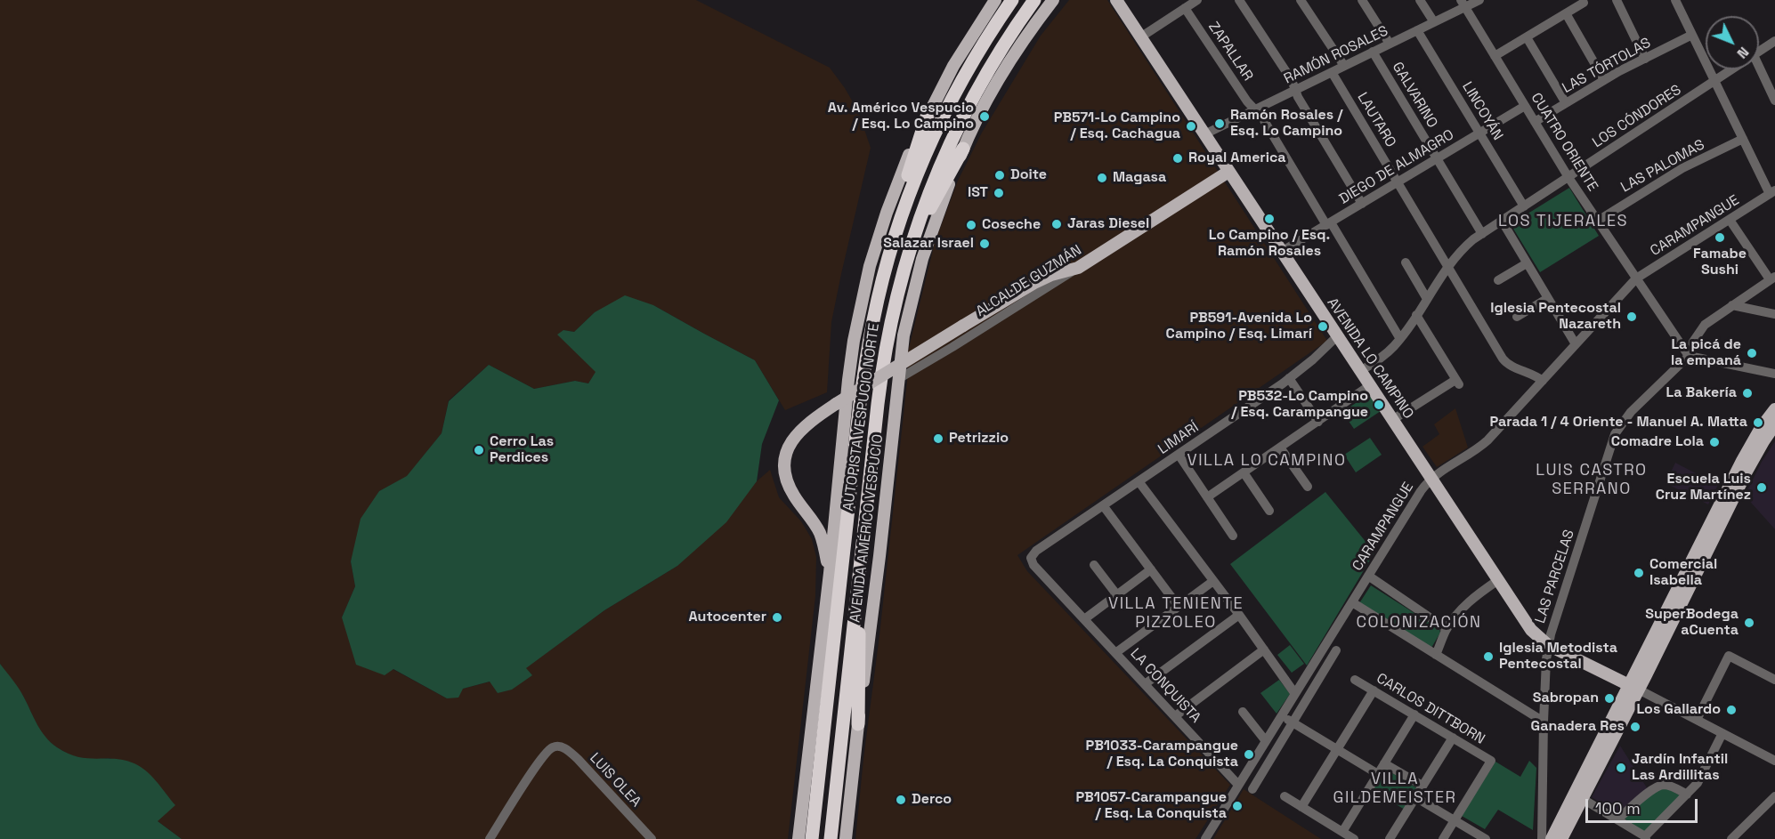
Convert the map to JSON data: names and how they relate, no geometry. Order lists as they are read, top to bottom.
{
  "streets": {
    "highway": ["AUTOPISTA VESPUCIO NORTE"],
    "main road": ["ALCALDE GUZMÁN", "AVENIDA LO CAMPINO", "AVENIDA AMÉRICO VESPUCIO"],
    "street": [
      "ZAPALLAR",
      "RAMÓN ROSALES",
      "LAS TÓRTOLAS",
      "GALVARINO",
      "LINCOYÁN",
      "LOS CÓNDORES",
      "LAUTARO",
      "CUATRO ORIENTE",
      "LAS PALOMAS",
      "DIEGO DE ALMAGRO",
      "CARAMPANGUE",
      "LIMARÍ",
      "LAS PARCELAS",
      "LA CONQUISTA",
      "CARLOS DITTBORN",
      "LUIS OLEA"
    ]
  },
  "crossings": [
    ["ZAPALLAR", "RAMÓN ROSALES"],
    ["ZAPALLAR", "LOS CÓNDORES"],
    ["ZAPALLAR", "DIEGO DE ALMAGRO"],
    ["RAMÓN ROSALES", "GALVARINO"],
    ["RAMÓN ROSALES", "LINCOYÁN"],
    ["RAMÓN ROSALES", "LAUTARO"],
    ["RAMÓN ROSALES", "CUATRO ORIENTE"],
    ["RAMÓN ROSALES", "AVENIDA LO CAMPINO"],
    ["LAS TÓRTOLAS", "CUATRO ORIENTE"],
    ["GALVARINO", "LOS CÓNDORES"],
    ["GALVARINO", "DIEGO DE ALMAGRO"],
    ["LINCOYÁN", "LOS CÓNDORES"],
    ["LINCOYÁN", "DIEGO DE ALMAGRO"],
    ["LOS CÓNDORES", "LAUTARO"],
    ["LOS CÓNDORES", "CUATRO ORIENTE"],
    ["LOS CÓNDORES", "AVENIDA LO CAMPINO"],
    ["LAUTARO", "DIEGO DE ALMAGRO"],
    ["LAUTARO", "CARAMPANGUE"],
    ["CUATRO ORIENTE", "LAS PALOMAS"],
    ["CUATRO ORIENTE", "DIEGO DE ALMAGRO"],
    ["CUATRO ORIENTE", "CARAMPANGUE"],
    ["CUATRO ORIENTE", "LAS PARCELAS"],
    ["DIEGO DE ALMAGRO", "AVENIDA LO CAMPINO"],
    ["CARAMPANGUE", "AVENIDA LO CAMPINO"],
    ["CARAMPANGUE", "LA CONQUISTA"],
    ["ALCALDE GUZMÁN", "AVENIDA LO CAMPINO"],
    ["ALCALDE GUZMÁN", "AVENIDA AMÉRICO VESPUCIO"],
    ["AVENIDA LO CAMPINO", "LIMARÍ"],
    ["AVENIDA LO CAMPINO", "LAS PARCELAS"],
    ["LIMARÍ", "LA CONQUISTA"]
  ],
  "districts": [
    "LOS TIJERALES",
    "VILLA LO CAMPINO",
    "LUIS CASTRO SERRANO",
    "VILLA TENIENTE PIZZOLEO",
    "COLONIZACIÓN",
    "VILLA GILDEMEISTER"
  ],
  "places": [
    "Av. Américo Vespucio / Esq. Lo Campino",
    "Ramón Rosales / Esq. Lo Campino",
    "PB571-Lo Campino / Esq. Cachagua",
    "Royal America",
    "Doite",
    "Magasa",
    "IST",
    "Lo Campino / Esq. Ramón Rosales",
    "Jaras Diesel",
    "Coseche",
    "Famabe Sushi",
    "Salazar Israel",
    "Iglesia Pentecostal Nazareth",
    "PB591-Avenida Lo Campino / Esq. Limarí",
    "La picá de la empaná",
    "La Bakería",
    "PB532-Lo Campino / Esq. Carampangue",
    "Parada 1 / 4 Oriente - Manuel A. Matta",
    "Petrizzio",
    "Comadre Lola",
    "Cerro Las Perdices",
    "Escuela Luis Cruz Martínez",
    "Comercial Isabella",
    "Autocenter",
    "SuperBodega aCuenta",
    "Iglesia Metodista Pentecostal",
    "Sabropan",
    "Los Gallardo",
    "Ganadera Res",
    "PB1033-Carampangue / Esq. La Conquista",
    "Jardín Infantil Las Ardillitas",
    "Derco",
    "PB1057-Carampangue / Esq. La Conquista"
  ],
  "scale_bar": "100 m",
  "north": "bottom right"
}
